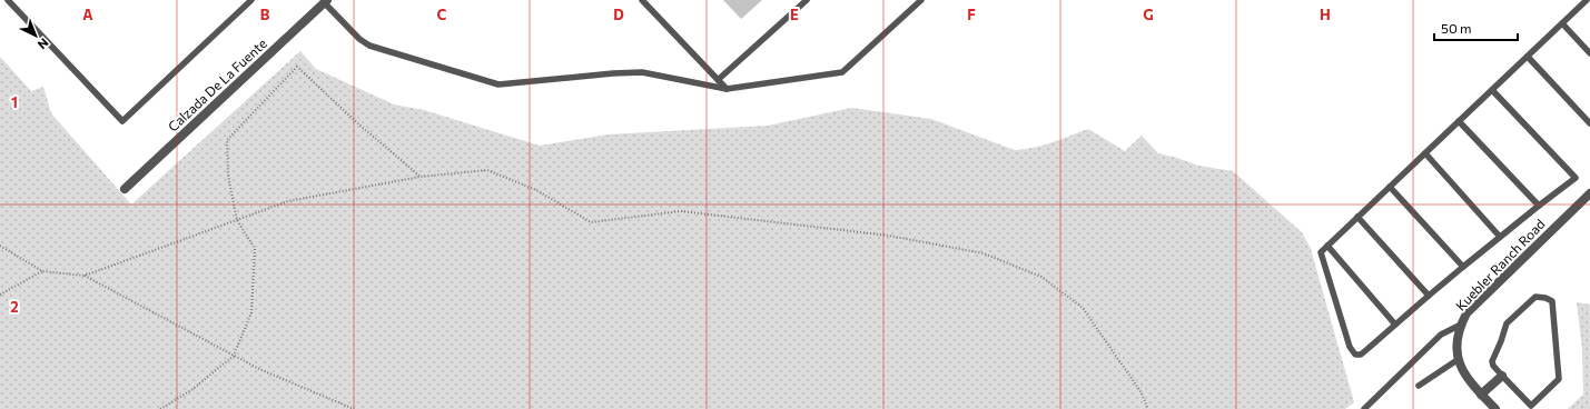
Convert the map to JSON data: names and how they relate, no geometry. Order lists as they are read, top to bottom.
{
  "streets": {
    "street": ["Calzada De La Fuente", "Kuebler Ranch Road"]
  },
  "scale_bar": "50 m",
  "north": "bottom right",
  "grid": {
    "columns": [
      "A",
      "B",
      "C",
      "D",
      "E",
      "F",
      "G",
      "H"
    ],
    "rows": ["1", "2"]
  }
}
